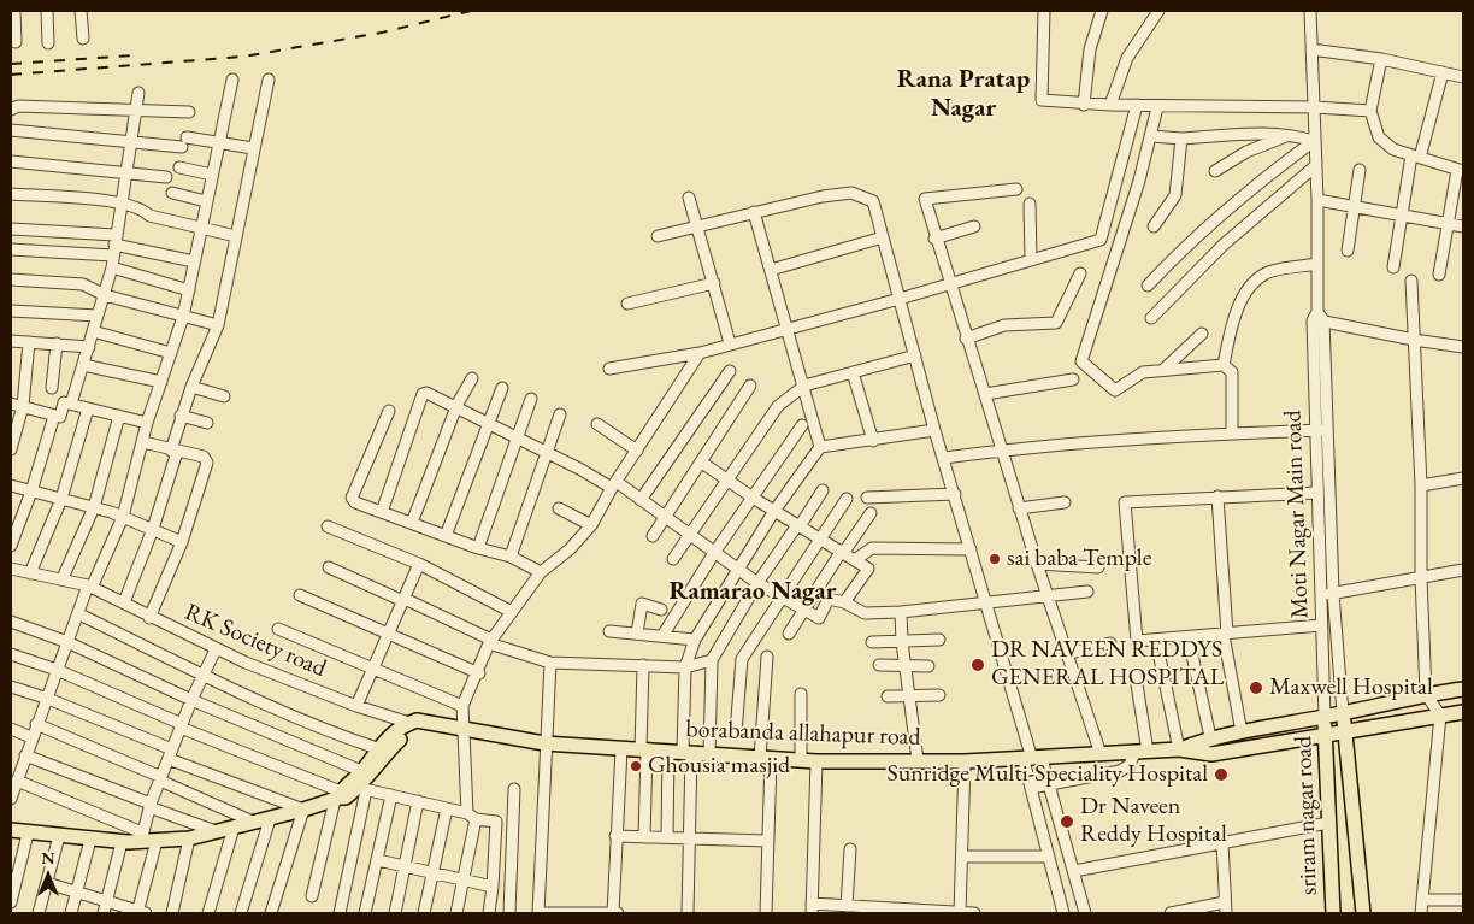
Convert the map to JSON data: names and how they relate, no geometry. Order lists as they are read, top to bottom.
{
  "streets": {
    "main road": ["borabanda allahapur road", "sriram nagar road"],
    "street": ["Moti Nagar Main road", "RK Society road"]
  },
  "crossings": [
    ["Moti Nagar Main road", "borabanda allahapur road"],
    ["Moti Nagar Main road", "sriram nagar road"],
    ["RK Society road", "borabanda allahapur road"],
    ["borabanda allahapur road", "sriram nagar road"]
  ],
  "districts": ["Rana Pratap Nagar", "Ramarao Nagar"],
  "places": [
    "sai baba Temple",
    "DR NAVEEN REDDYS GENERAL HOSPITAL",
    "Maxwell Hospital",
    "Ghousia masjid",
    "Sunridge Multi-Speciality Hospital",
    "Dr Naveen Reddy Hospital"
  ],
  "north": "top"
}
